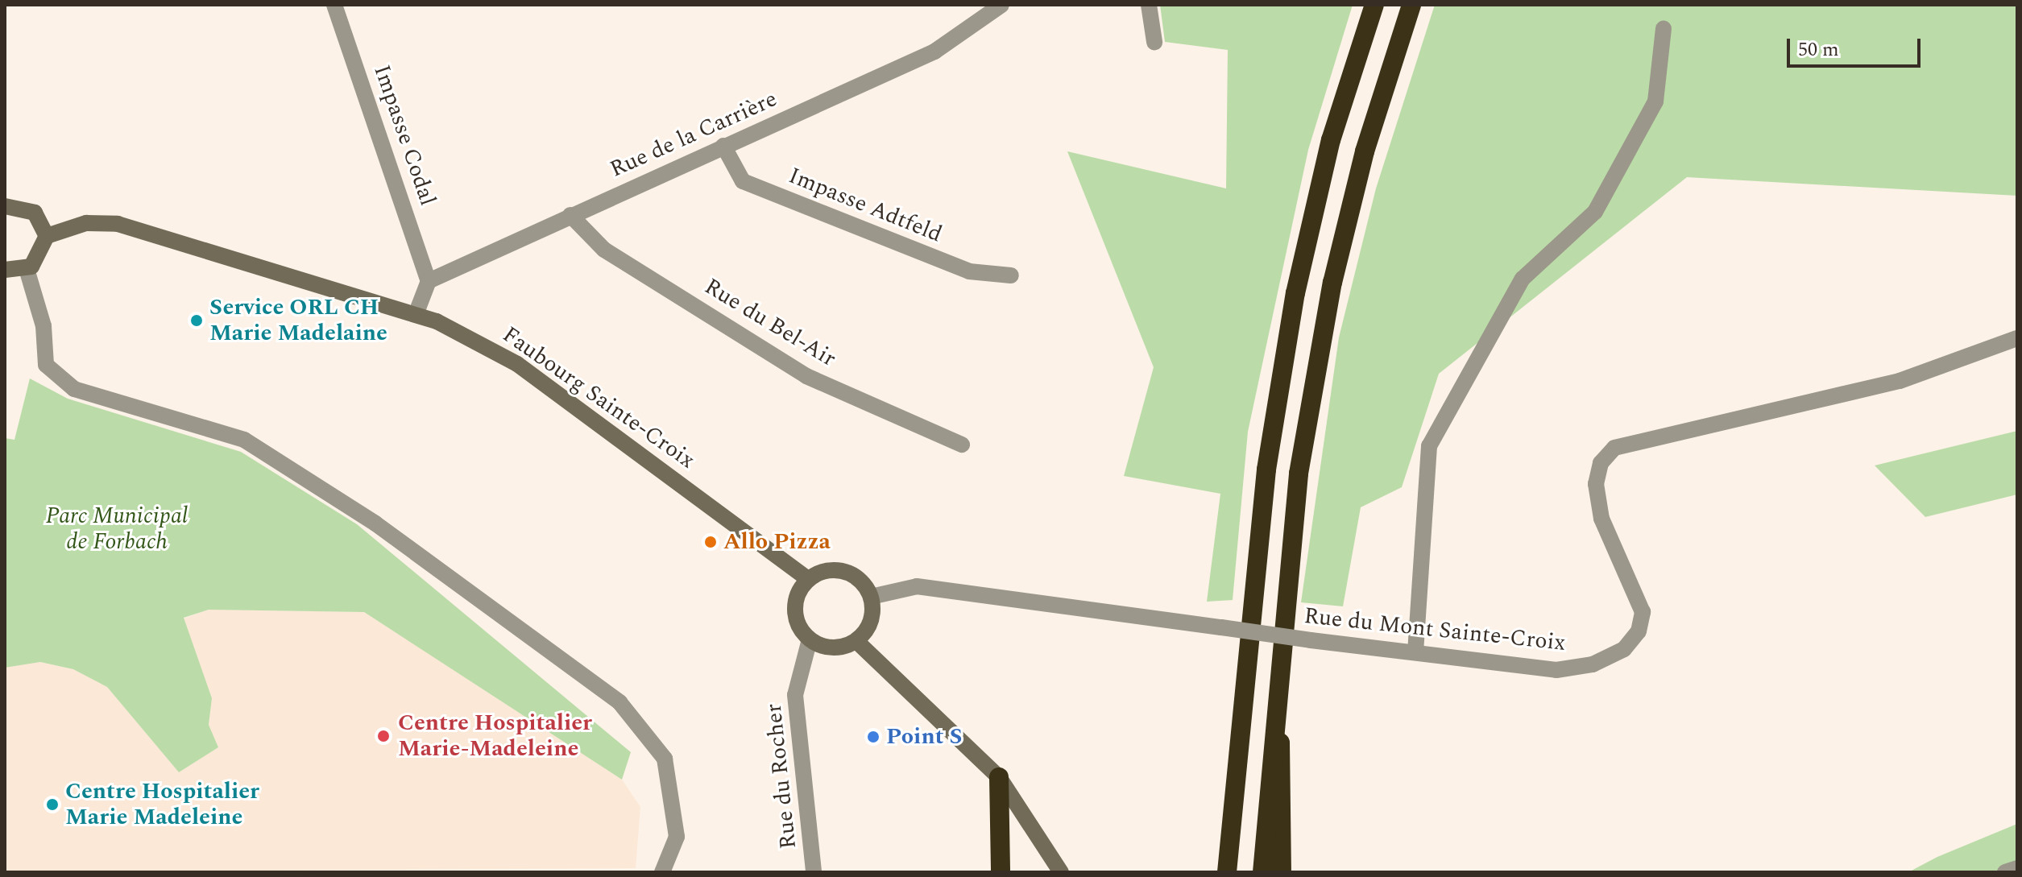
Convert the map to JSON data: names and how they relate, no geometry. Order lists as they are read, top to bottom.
{
  "streets": {
    "main road": ["Faubourg Sainte-Croix"],
    "street": [
      "Rue de la Carrière",
      "Impasse Codal",
      "Impasse Adtfeld",
      "Rue du Bel-Air",
      "Rue du Mont Sainte-Croix",
      "Rue du Rocher"
    ]
  },
  "crossings": [
    ["Rue de la Carrière", "Impasse Codal"],
    ["Rue de la Carrière", "Impasse Adtfeld"],
    ["Rue de la Carrière", "Rue du Bel-Air"],
    ["Faubourg Sainte-Croix", "Rue du Mont Sainte-Croix"],
    ["Faubourg Sainte-Croix", "Rue du Rocher"],
    ["Rue du Mont Sainte-Croix", "Rue du Rocher"]
  ],
  "parks": ["Parc Municipal de Forbach"],
  "places": [
    "Service ORL CH Marie Madelaine",
    "Allo Pizza",
    "Centre Hospitalier Marie-Madeleine",
    "Point S",
    "Centre Hospitalier Marie Madeleine"
  ],
  "scale_bar": "50 m"
}
